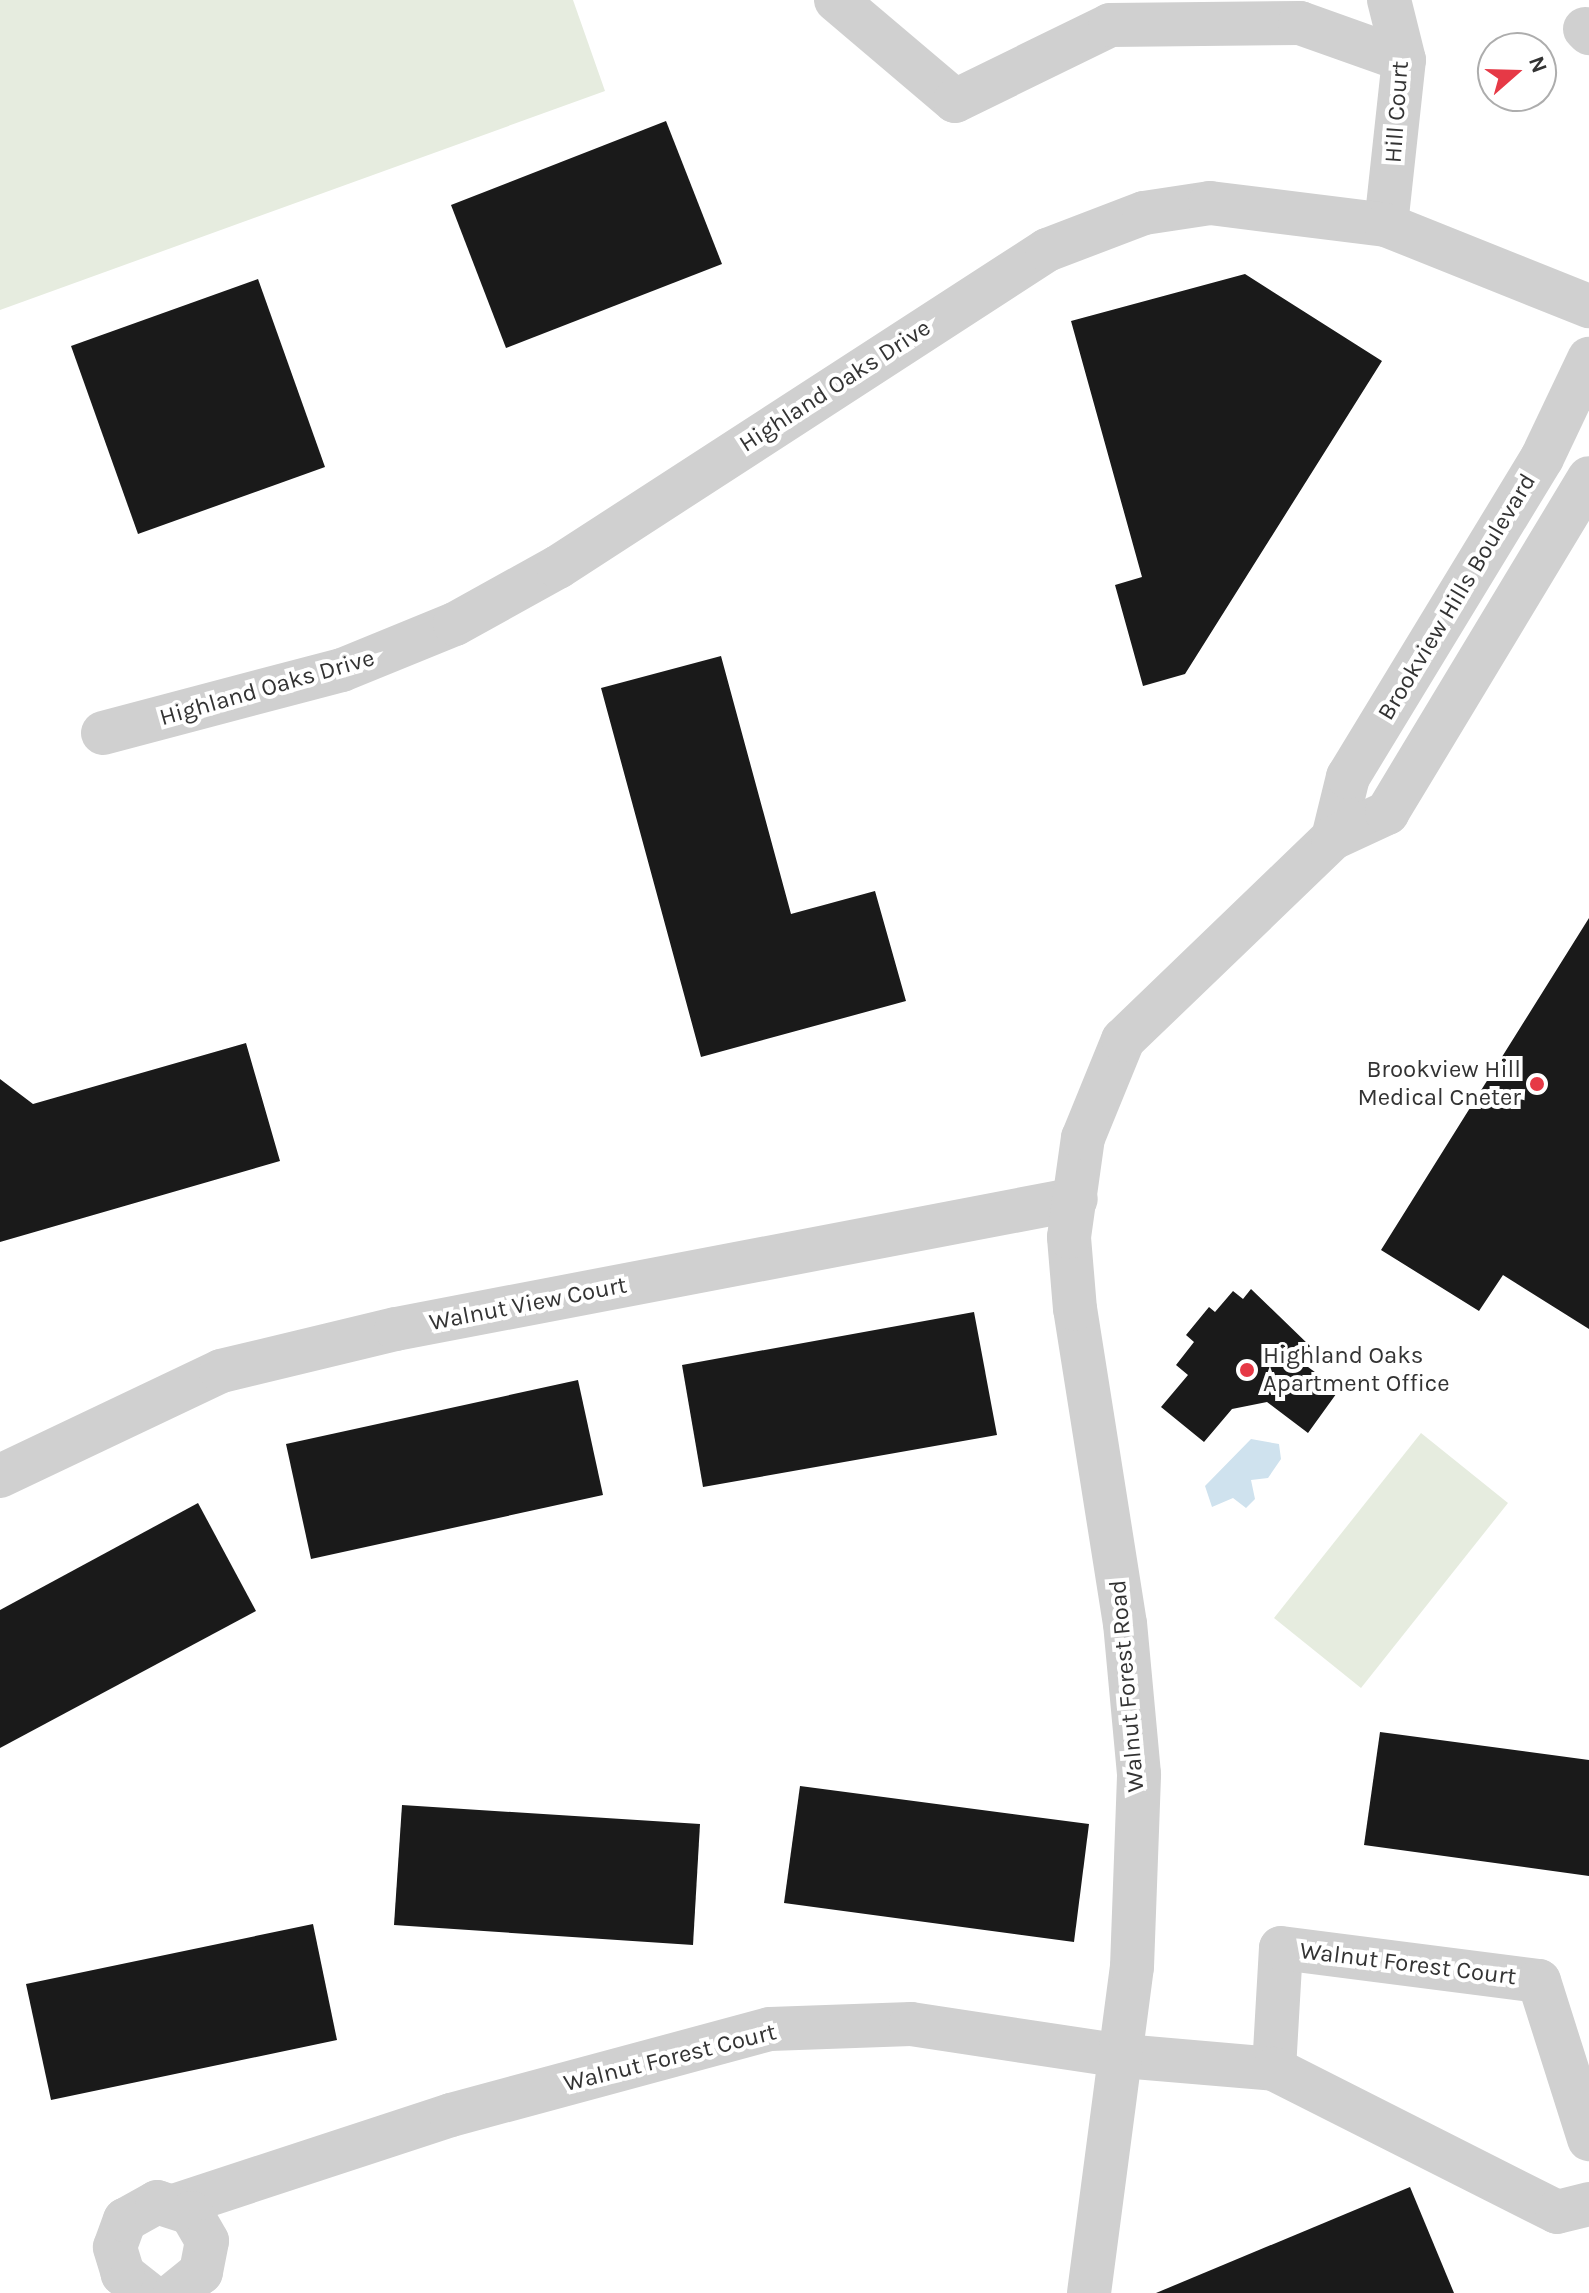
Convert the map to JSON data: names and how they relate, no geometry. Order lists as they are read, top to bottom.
{
  "streets": {
    "street": [
      "Hill Court",
      "Highland Oaks Drive",
      "Brookview Hills Boulevard",
      "Walnut View Court",
      "Walnut Forest Road",
      "Walnut Forest Court"
    ]
  },
  "crossings": [
    ["Hill Court", "Highland Oaks Drive"],
    ["Brookview Hills Boulevard", "Walnut Forest Road"],
    ["Walnut View Court", "Walnut Forest Road"],
    ["Walnut Forest Road", "Walnut Forest Court"]
  ],
  "places": ["Brookview Hill Medical Cneter", "Highland Oaks Apartment Office"],
  "north": "right"
}
